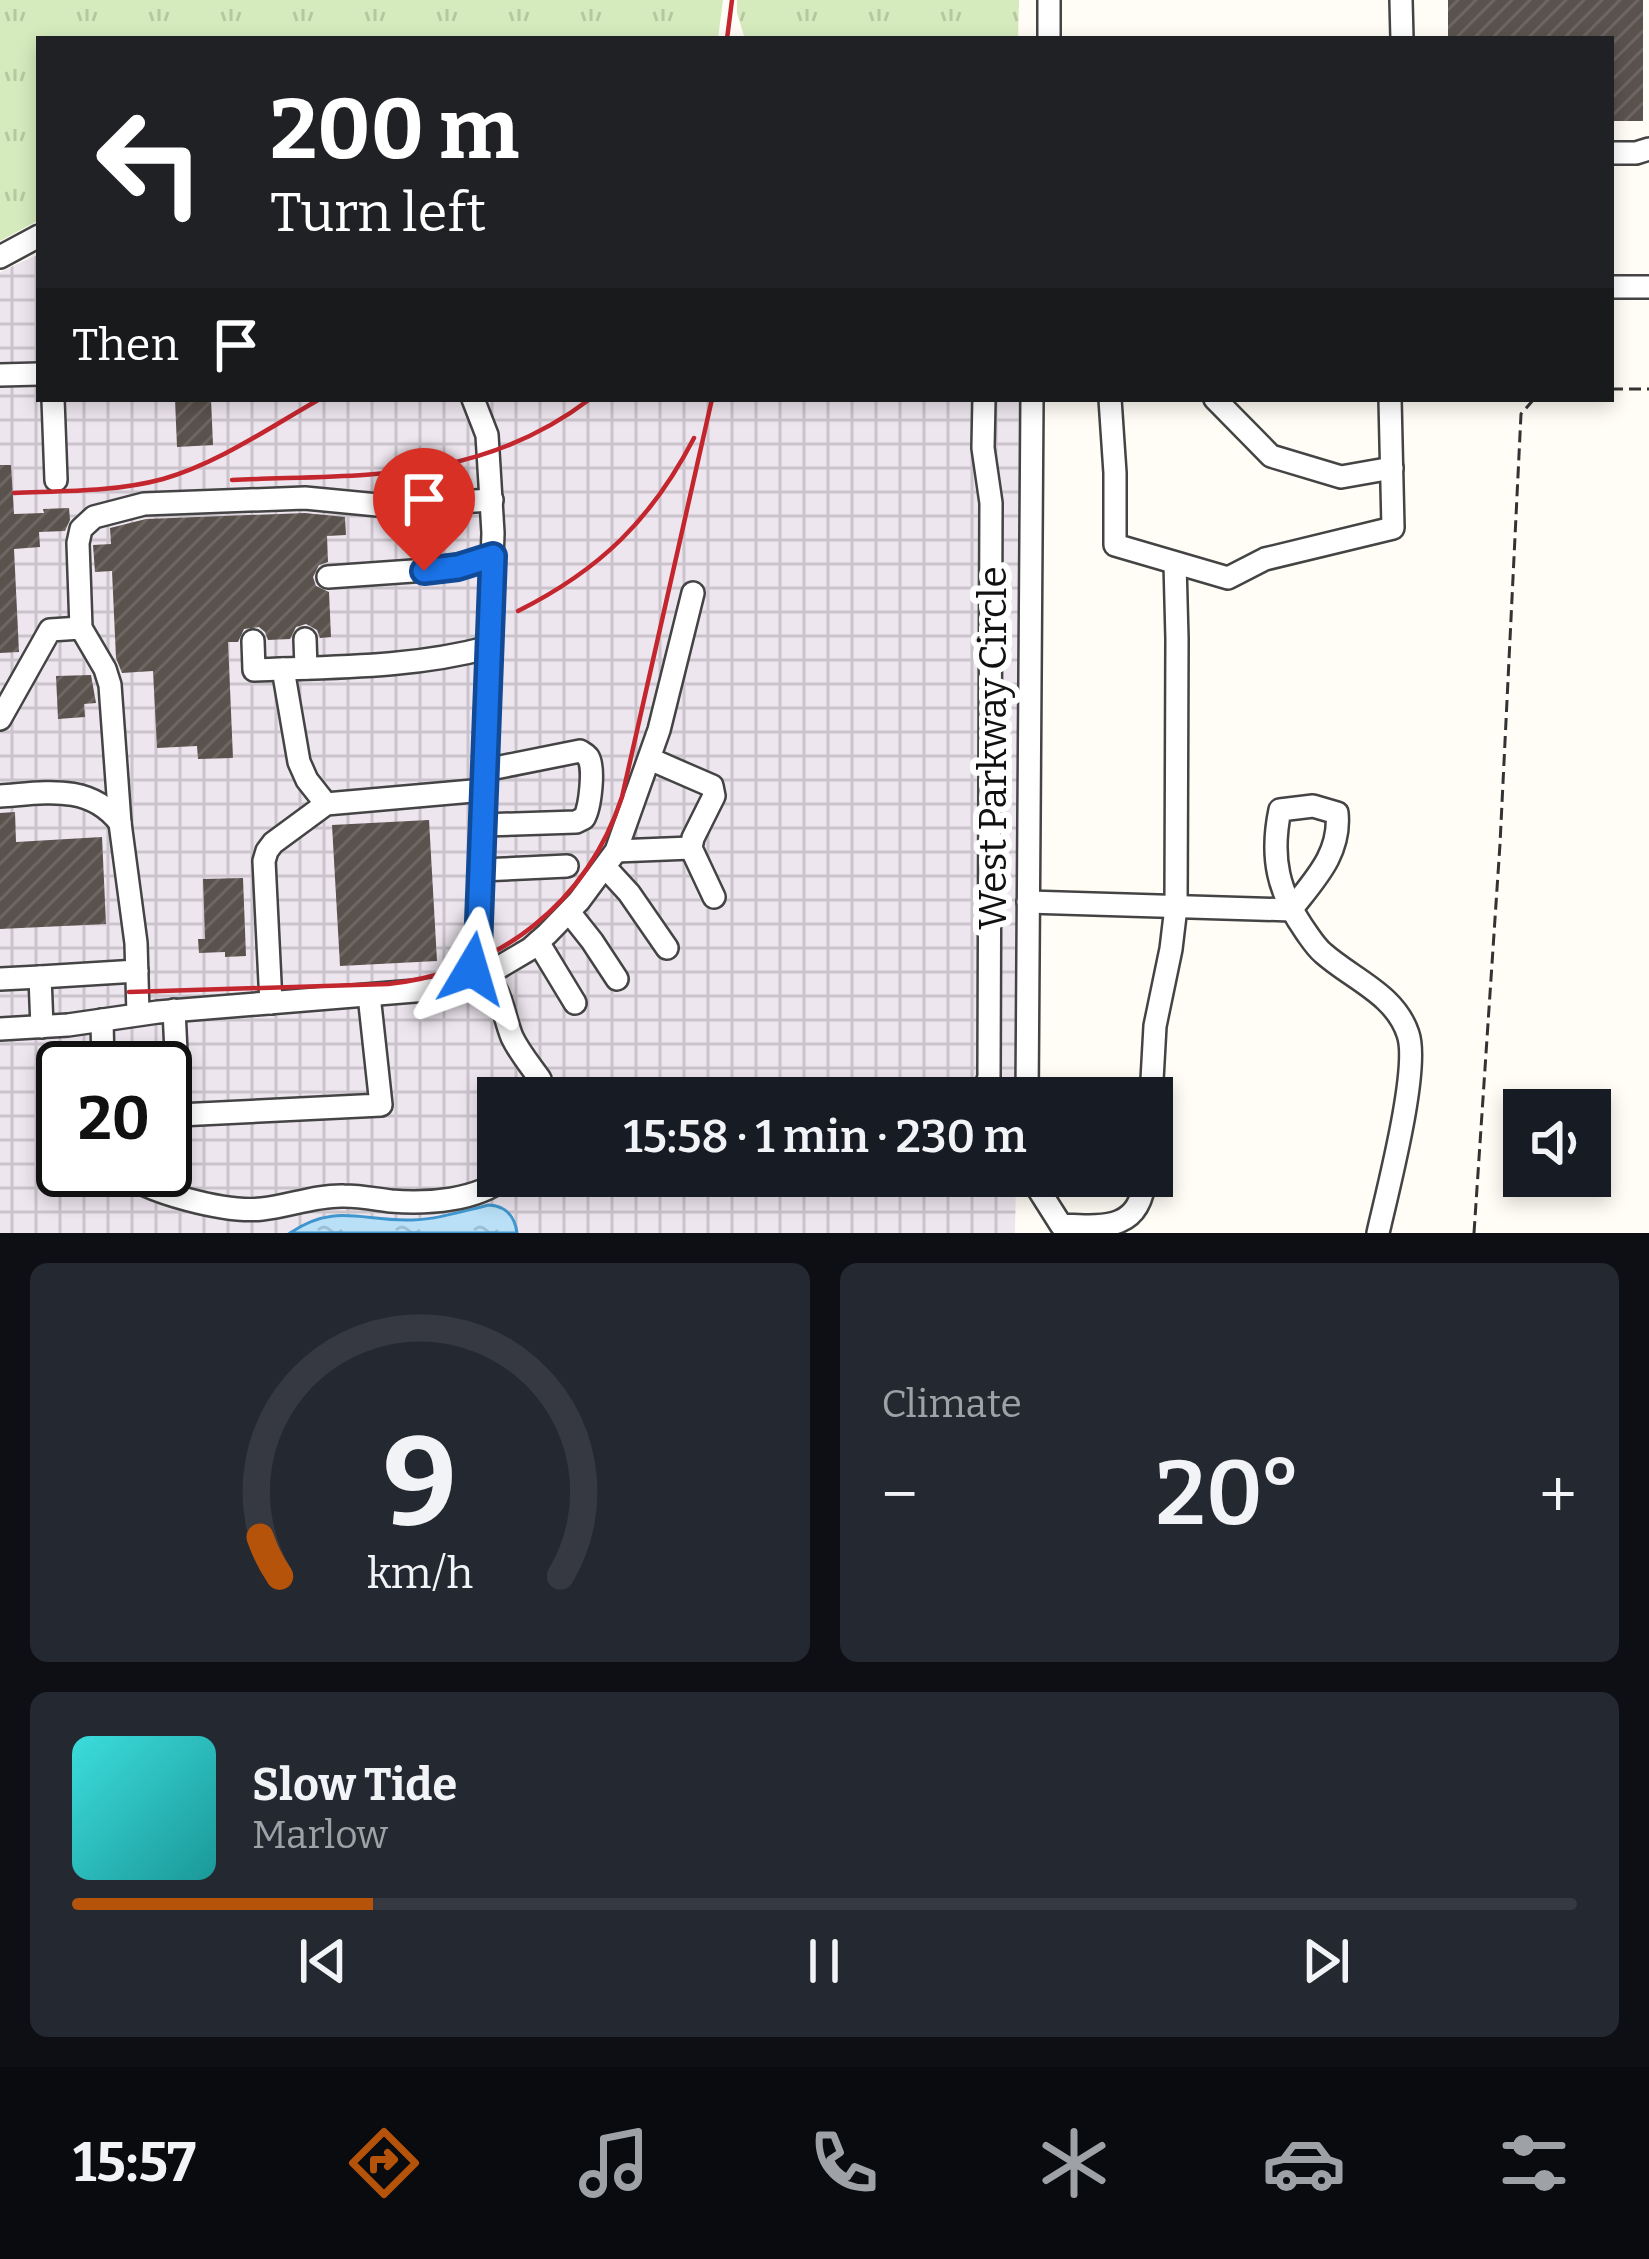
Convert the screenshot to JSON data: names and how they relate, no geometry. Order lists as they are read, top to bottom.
{
  "streets": {
    "street": ["West Parkway Circle"]
  },
  "page": {
    "turn": ["200 m", "Turn left"],
    "then": "Then",
    "limit": "20",
    "trip": "15:58 · 1 min · 230 m",
    "tile": "Climate",
    "heat": ["−", "20°", "+"],
    "song": ["Slow Tide", "Marlow"],
    "tabs": "15:57",
    "gauge": ["9", "km/h"]
  }
}
